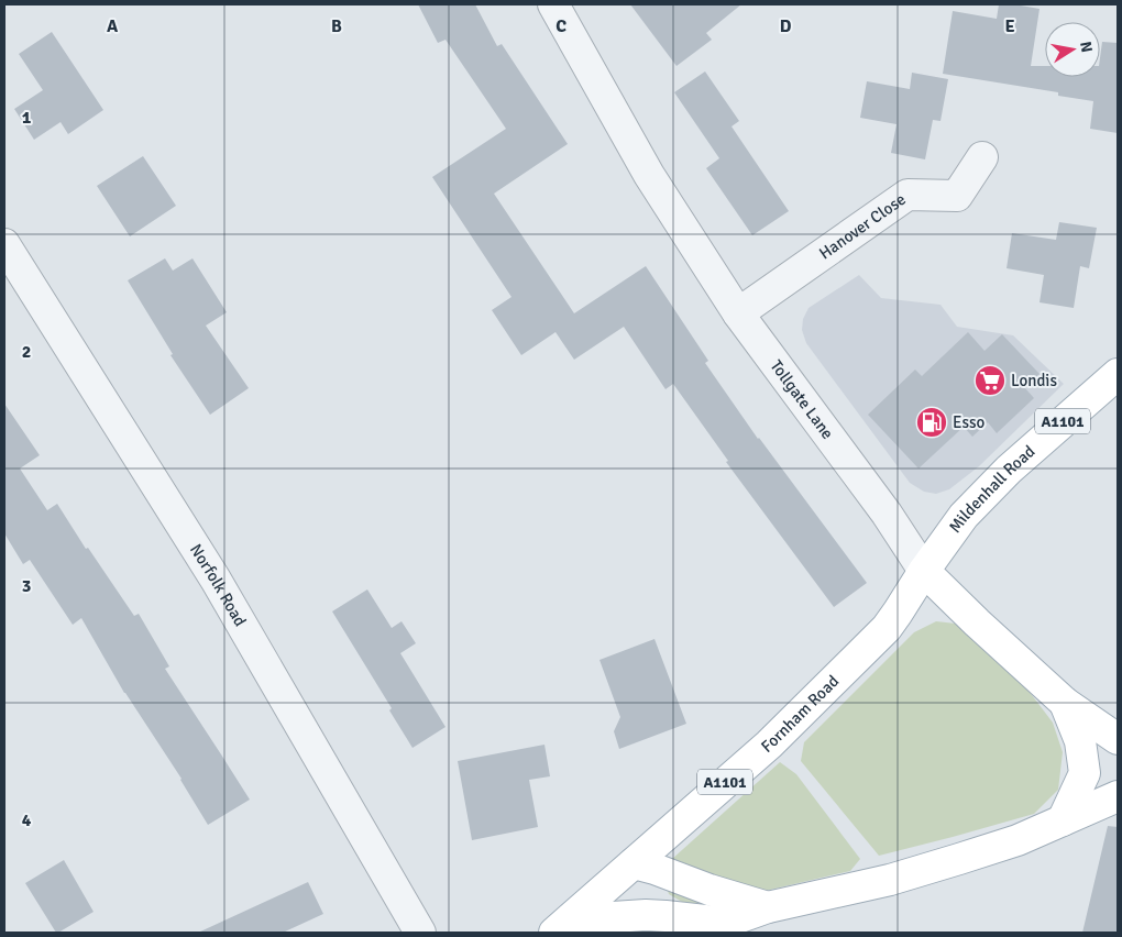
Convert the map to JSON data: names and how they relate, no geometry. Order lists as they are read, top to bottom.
{
  "streets": {
    "main road": [
      "Tollgate Lane",
      "A1101",
      "Mildenhall Road",
      "Fornham Road"
    ],
    "street": ["Hanover Close", "Norfolk Road"]
  },
  "crossings": [
    ["Hanover Close", "Tollgate Lane"],
    ["Tollgate Lane", "Mildenhall Road"],
    ["Tollgate Lane", "Fornham Road"],
    ["Mildenhall Road", "Fornham Road"]
  ],
  "places": {
    "supermarket": ["Londis"],
    "fuel station": ["Esso"]
  },
  "north": "right",
  "grid": {
    "columns": [
      "A",
      "B",
      "C",
      "D",
      "E"
    ],
    "rows": [
      "1",
      "2",
      "3",
      "4"
    ]
  }
}
